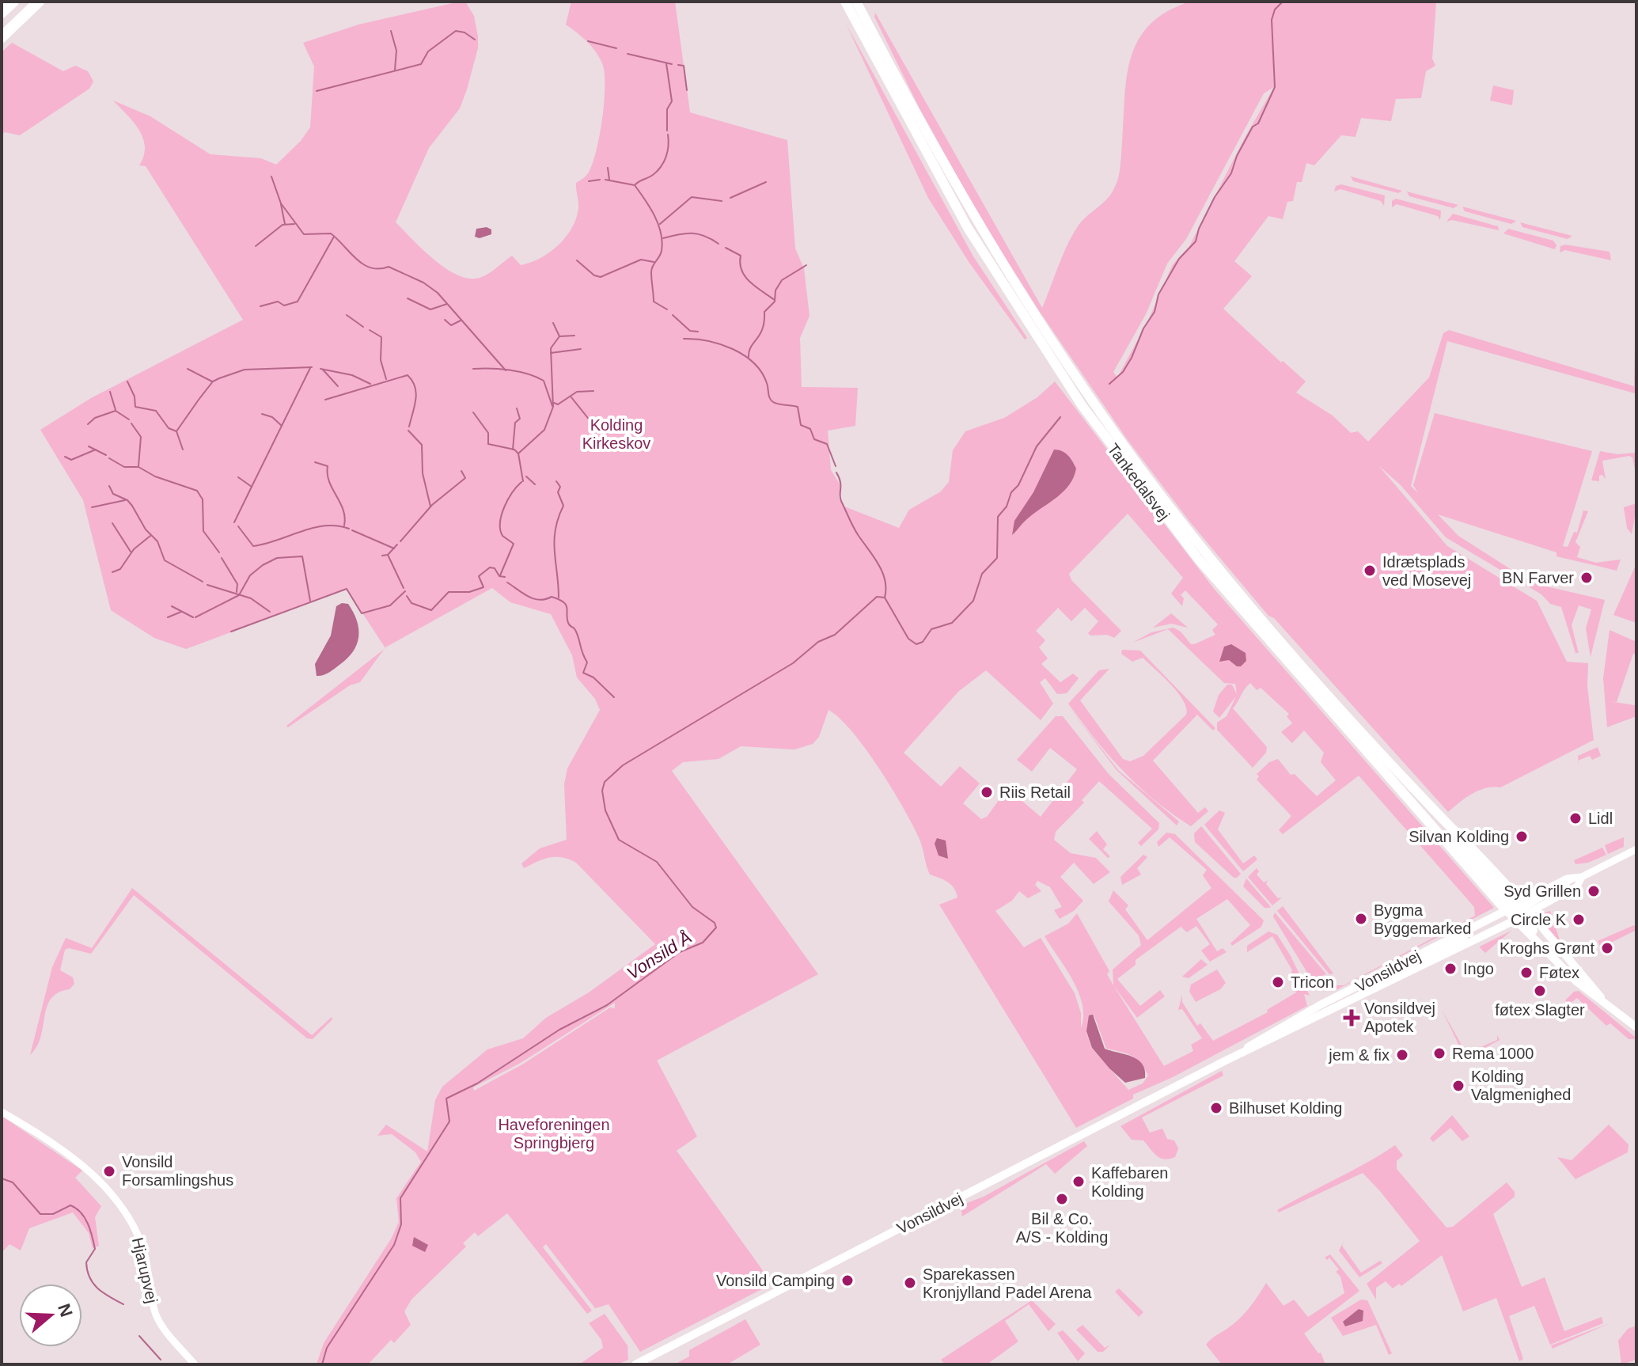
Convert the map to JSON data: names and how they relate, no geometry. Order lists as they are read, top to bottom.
{
  "streets": {
    "highway": ["Tankedalsvej"],
    "main road": ["Vonsildvej"],
    "street": ["Hjarupvej"]
  },
  "crossings": [
    ["Tankedalsvej", "Vonsildvej"]
  ],
  "water": ["Vonsild Å"],
  "parks": ["Kolding Kirkeskov", "Haveforeningen Springbjerg"],
  "places": {
    "other": [
      "Idrætsplads ved Mosevej",
      "BN Farver",
      "Riis Retail",
      "Lidl",
      "Silvan Kolding",
      "Syd Grillen",
      "Bygma Byggemarked",
      "Circle K",
      "Kroghs Grønt",
      "Ingo",
      "Føtex",
      "Tricon",
      "føtex Slagter",
      "Rema 1000",
      "jem & fix",
      "Kolding Valgmenighed",
      "Bilhuset Kolding",
      "Vonsild Forsamlingshus",
      "Kaffebaren Kolding",
      "Bil & Co. A/S - Kolding",
      "Vonsild Camping",
      "Sparekassen Kronjylland Padel Arena"
    ],
    "health": ["Vonsildvej Apotek"]
  },
  "north": "right"
}
